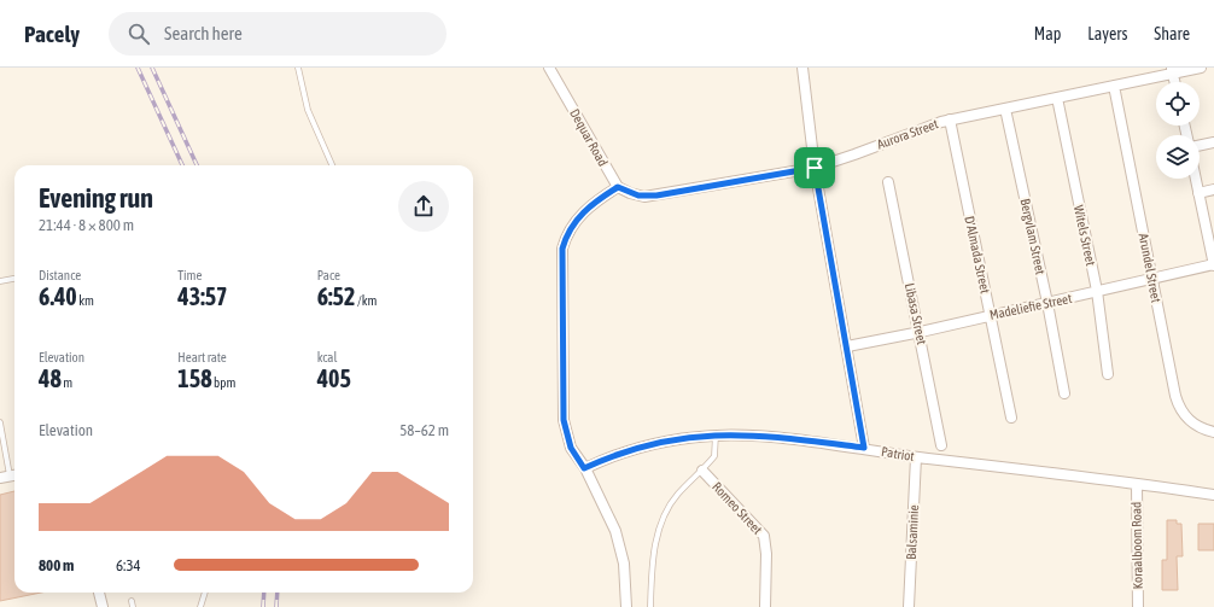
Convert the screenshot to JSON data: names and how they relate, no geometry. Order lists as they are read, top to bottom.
{
  "streets": {
    "street": [
      "Aurora Street",
      "Dequar Road",
      "Witels Street",
      "Bergvlam Street",
      "D'Almada Street",
      "Arundel Street",
      "Madeliefie Street",
      "Libasa Street",
      "Patriot",
      "Romeo Street",
      "Balsaminie",
      "Koraalboom Road"
    ]
  },
  "crossings": [
    ["Aurora Street", "Dequar Road"],
    ["Aurora Street", "Witels Street"],
    ["Aurora Street", "Bergvlam Street"],
    ["Aurora Street", "D'Almada Street"],
    ["Aurora Street", "Arundel Street"],
    ["Witels Street", "Madeliefie Street"],
    ["Bergvlam Street", "Madeliefie Street"],
    ["D'Almada Street", "Madeliefie Street"],
    ["Arundel Street", "Madeliefie Street"],
    ["Madeliefie Street", "Libasa Street"],
    ["Patriot", "Balsaminie"],
    ["Patriot", "Koraalboom Road"]
  ],
  "page": {
    "header": "Pacely",
    "search": "Search here",
    "nav": ["Map", "Layers", "Share"],
    "heading": ["Evening run", "21:44 · 8 × 800 m"],
    "stats": [
      ["Distance", "6.40 km"],
      ["Time", "43:57"],
      ["Pace", "6:52 /km"],
      ["Elevation", "48 m"],
      ["Heart rate", "158 bpm"],
      ["kcal", "405"]
    ],
    "chart": ["Elevation", "58–62 m"],
    "list": [
      {
        "name": "800 m",
        "note": "6:34"
      }
    ]
  }
}
